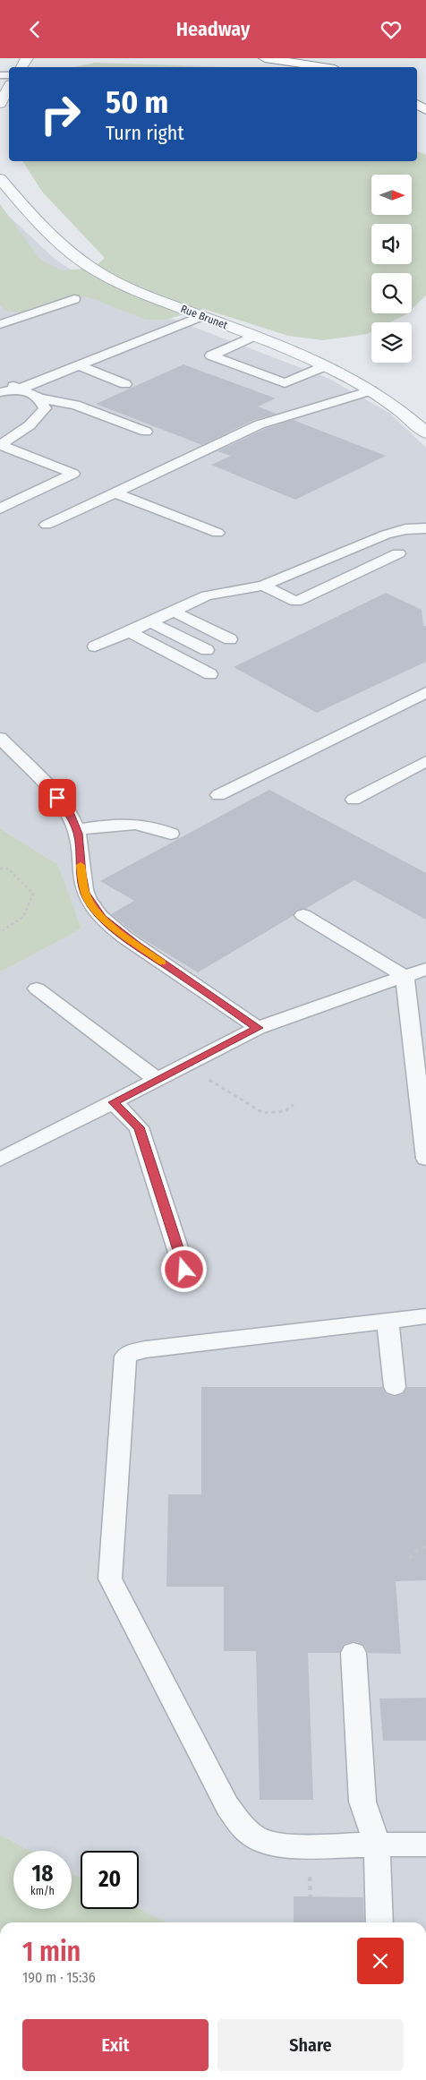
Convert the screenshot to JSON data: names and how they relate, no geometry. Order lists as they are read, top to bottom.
{
  "streets": {
    "street": ["Rue Brunet"]
  },
  "north": "right",
  "page": {
    "header": "Headway",
    "turn": ["50 m", "Turn right"],
    "speed": "18 km/h",
    "limit": "20",
    "heading": ["1 min", "190 m · 15:36"],
    "buttons": ["Exit", "Share"]
  }
}
